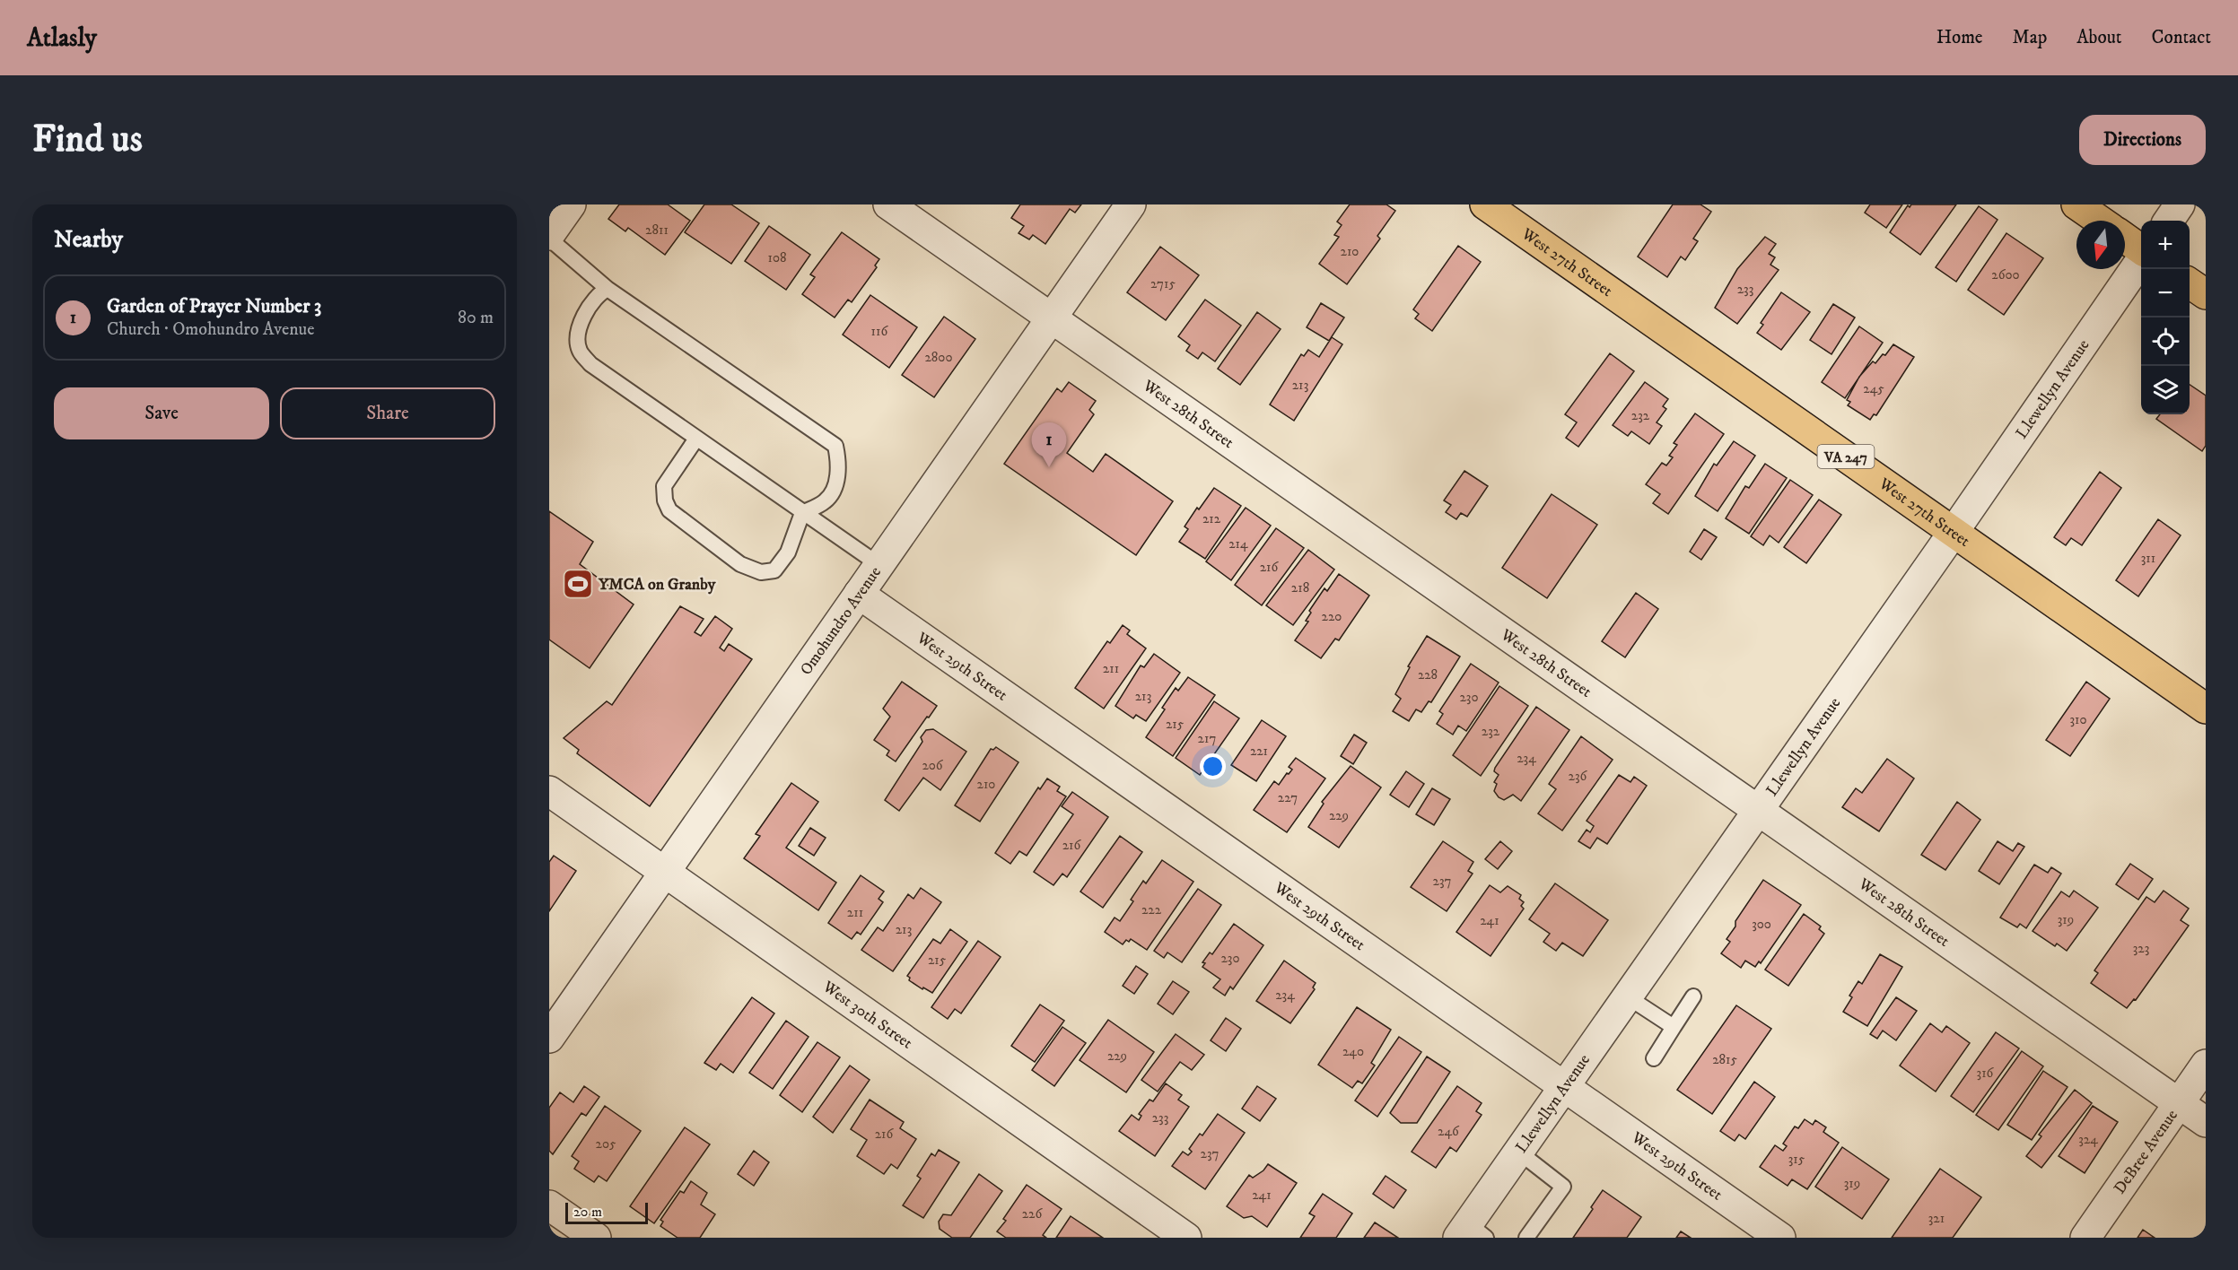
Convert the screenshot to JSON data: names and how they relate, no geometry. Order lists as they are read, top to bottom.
{
  "streets": {
    "main road": ["West 27th Street", "VA 247"],
    "street": [
      "Llewellyn Avenue",
      "West 28th Street",
      "Omohundro Avenue",
      "West 29th Street",
      "West 30th Street",
      "DeBree Avenue"
    ]
  },
  "crossings": [
    ["West 27th Street", "Llewellyn Avenue"],
    ["Llewellyn Avenue", "West 28th Street"],
    ["Llewellyn Avenue", "West 29th Street"],
    ["West 28th Street", "Omohundro Avenue"],
    ["West 28th Street", "DeBree Avenue"],
    ["Omohundro Avenue", "West 29th Street"],
    ["Omohundro Avenue", "West 30th Street"]
  ],
  "places": {
    "sports": ["YMCA on Granby"]
  },
  "house_numbers": [
    "2811",
    "210",
    "108",
    "2600",
    "2715",
    "233",
    "116",
    "2800",
    "213",
    "245",
    "232",
    "212",
    "214",
    "311",
    "216",
    "218",
    "220",
    "211",
    "228",
    "213",
    "230",
    "310",
    "215",
    "232",
    "217",
    "221",
    "234",
    "206",
    "236",
    "210",
    "227",
    "229",
    "216",
    "237",
    "222",
    "211",
    "319",
    "241",
    "300",
    "213",
    "323",
    "230",
    "215",
    "234",
    "240",
    "229",
    "2815",
    "316",
    "233",
    "246",
    "216",
    "324",
    "205",
    "237",
    "315",
    "319",
    "241",
    "226",
    "321"
  ],
  "scale_bar": "20 m",
  "north": "bottom",
  "page": {
    "header": "Atlasly",
    "nav": [
      "Home",
      "Map",
      "About",
      "Contact"
    ],
    "buttons": [
      "Directions",
      ["Save", "Share"]
    ],
    "title": "Find us",
    "heading": "Nearby",
    "map_buttons": ["+", "−"],
    "list": [
      {
        "mark": "1",
        "name": "Garden of Prayer Number 3",
        "note": "Church · Omohundro Avenue",
        "value": "80 m"
      }
    ],
    "pins": "1",
    "scale": "20 m"
  }
}
